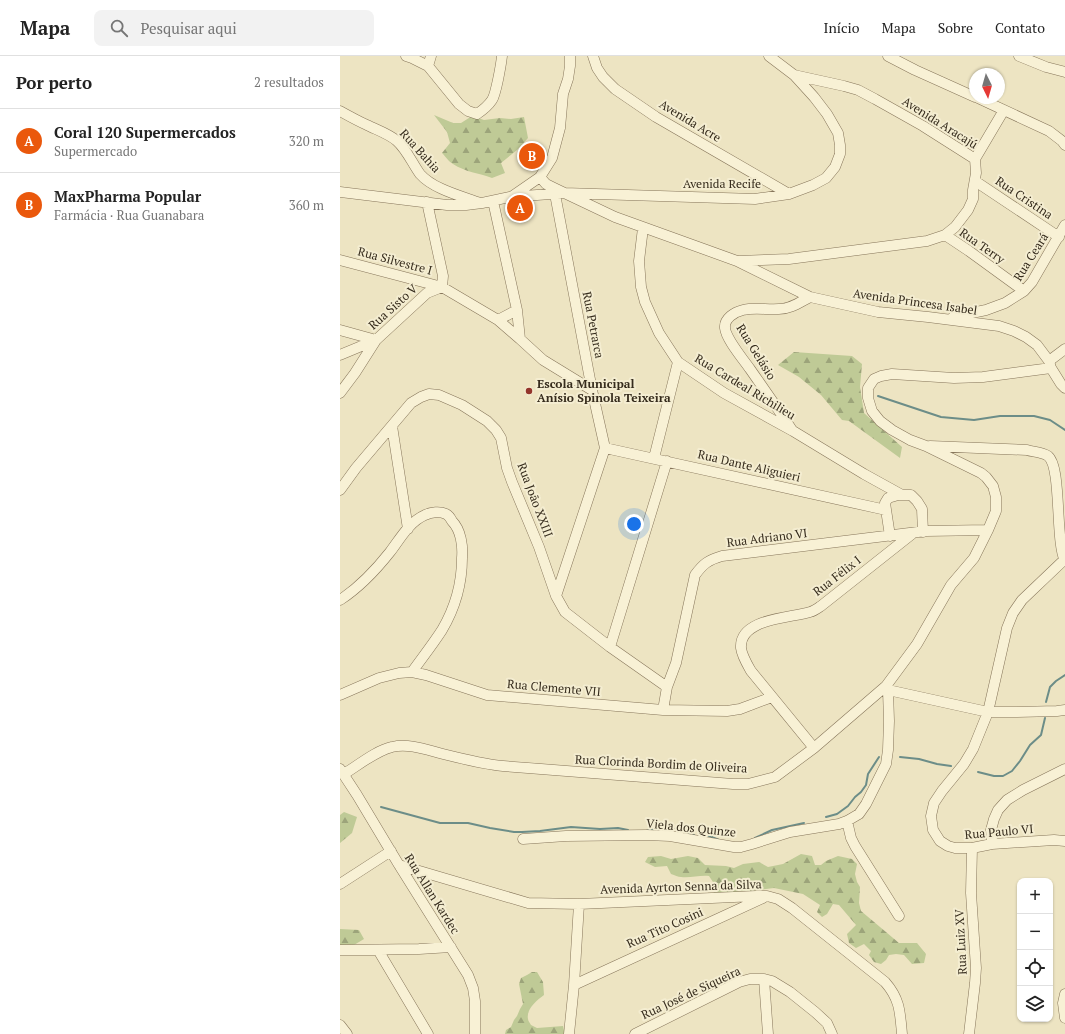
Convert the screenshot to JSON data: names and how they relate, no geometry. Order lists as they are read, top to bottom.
{
  "streets": {
    "street": [
      "Avenida Acre",
      "Avenida Aracajú",
      "Rua Bahia",
      "Avenida Recife",
      "Rua Cristina",
      "Rua Terry",
      "Rua Ceará",
      "Rua Silvestre I",
      "Avenida Princesa Isabel",
      "Rua Sisto V",
      "Rua Petrarca",
      "Rua Gelásio",
      "Rua Cardeal Richilieu",
      "Rua Dante Aliguieri",
      "Rua João XXIII",
      "Rua Adriano VI",
      "Rua Félix I",
      "Rua Clemente VII",
      "Rua Clorinda Bordim de Oliveira",
      "Viela dos Quinze",
      "Rua Paulo VI",
      "Avenida Ayrton Senna da Silva",
      "Rua Allan Kardec",
      "Rua Tito Cosini",
      "Rua Luiz XV",
      "Rua José de Siqueira"
    ]
  },
  "crossings": [
    ["Avenida Acre", "Avenida Recife"],
    ["Avenida Aracajú", "Avenida Recife"],
    ["Avenida Aracajú", "Rua Cristina"],
    ["Avenida Aracajú", "Rua Terry"],
    ["Avenida Aracajú", "Avenida Princesa Isabel"],
    ["Rua Bahia", "Avenida Princesa Isabel"],
    ["Avenida Recife", "Avenida Princesa Isabel"],
    ["Avenida Recife", "Rua Petrarca"],
    ["Rua Cristina", "Rua Ceará"],
    ["Rua Terry", "Rua Ceará"],
    ["Rua Ceará", "Avenida Princesa Isabel"],
    ["Rua Silvestre I", "Rua Sisto V"],
    ["Rua Silvestre I", "Rua Petrarca"],
    ["Avenida Princesa Isabel", "Rua Petrarca"],
    ["Avenida Princesa Isabel", "Rua Gelásio"],
    ["Avenida Princesa Isabel", "Rua Cardeal Richilieu"],
    ["Avenida Princesa Isabel", "Rua Clorinda Bordim de Oliveira"],
    ["Rua Petrarca", "Rua Dante Aliguieri"],
    ["Rua Gelásio", "Rua Cardeal Richilieu"],
    ["Rua Cardeal Richilieu", "Rua Dante Aliguieri"],
    ["Rua Cardeal Richilieu", "Rua Adriano VI"],
    ["Rua Cardeal Richilieu", "Rua Félix I"],
    ["Rua Dante Aliguieri", "Rua Adriano VI"],
    ["Rua Dante Aliguieri", "Rua Félix I"],
    ["Rua João XXIII", "Rua Adriano VI"],
    ["Rua Adriano VI", "Rua Félix I"],
    ["Rua Adriano VI", "Rua Clemente VII"],
    ["Rua Adriano VI", "Rua Clorinda Bordim de Oliveira"],
    ["Rua Félix I", "Rua Clemente VII"],
    ["Rua Félix I", "Rua Clorinda Bordim de Oliveira"],
    ["Rua Clorinda Bordim de Oliveira", "Viela dos Quinze"],
    ["Rua Clorinda Bordim de Oliveira", "Rua Allan Kardec"],
    ["Rua Paulo VI", "Rua Luiz XV"],
    ["Avenida Ayrton Senna da Silva", "Rua Allan Kardec"],
    ["Avenida Ayrton Senna da Silva", "Rua Tito Cosini"]
  ],
  "places": ["Escola Municipal Anísio Spinola Teixeira"],
  "north": "bottom",
  "page": {
    "header": "Mapa",
    "search": "Pesquisar aqui",
    "nav": [
      "Início",
      "Mapa",
      "Sobre",
      "Contato"
    ],
    "heading": ["Por perto", "2 resultados"],
    "list": [
      {
        "mark": "A",
        "name": "Coral 120 Supermercados",
        "note": "Supermercado",
        "value": "320 m"
      },
      {
        "mark": "B",
        "name": "MaxPharma Popular",
        "note": "Farmácia · Rua Guanabara",
        "value": "360 m"
      }
    ],
    "pins": ["B", "A"],
    "map_buttons": ["+", "−"]
  }
}
